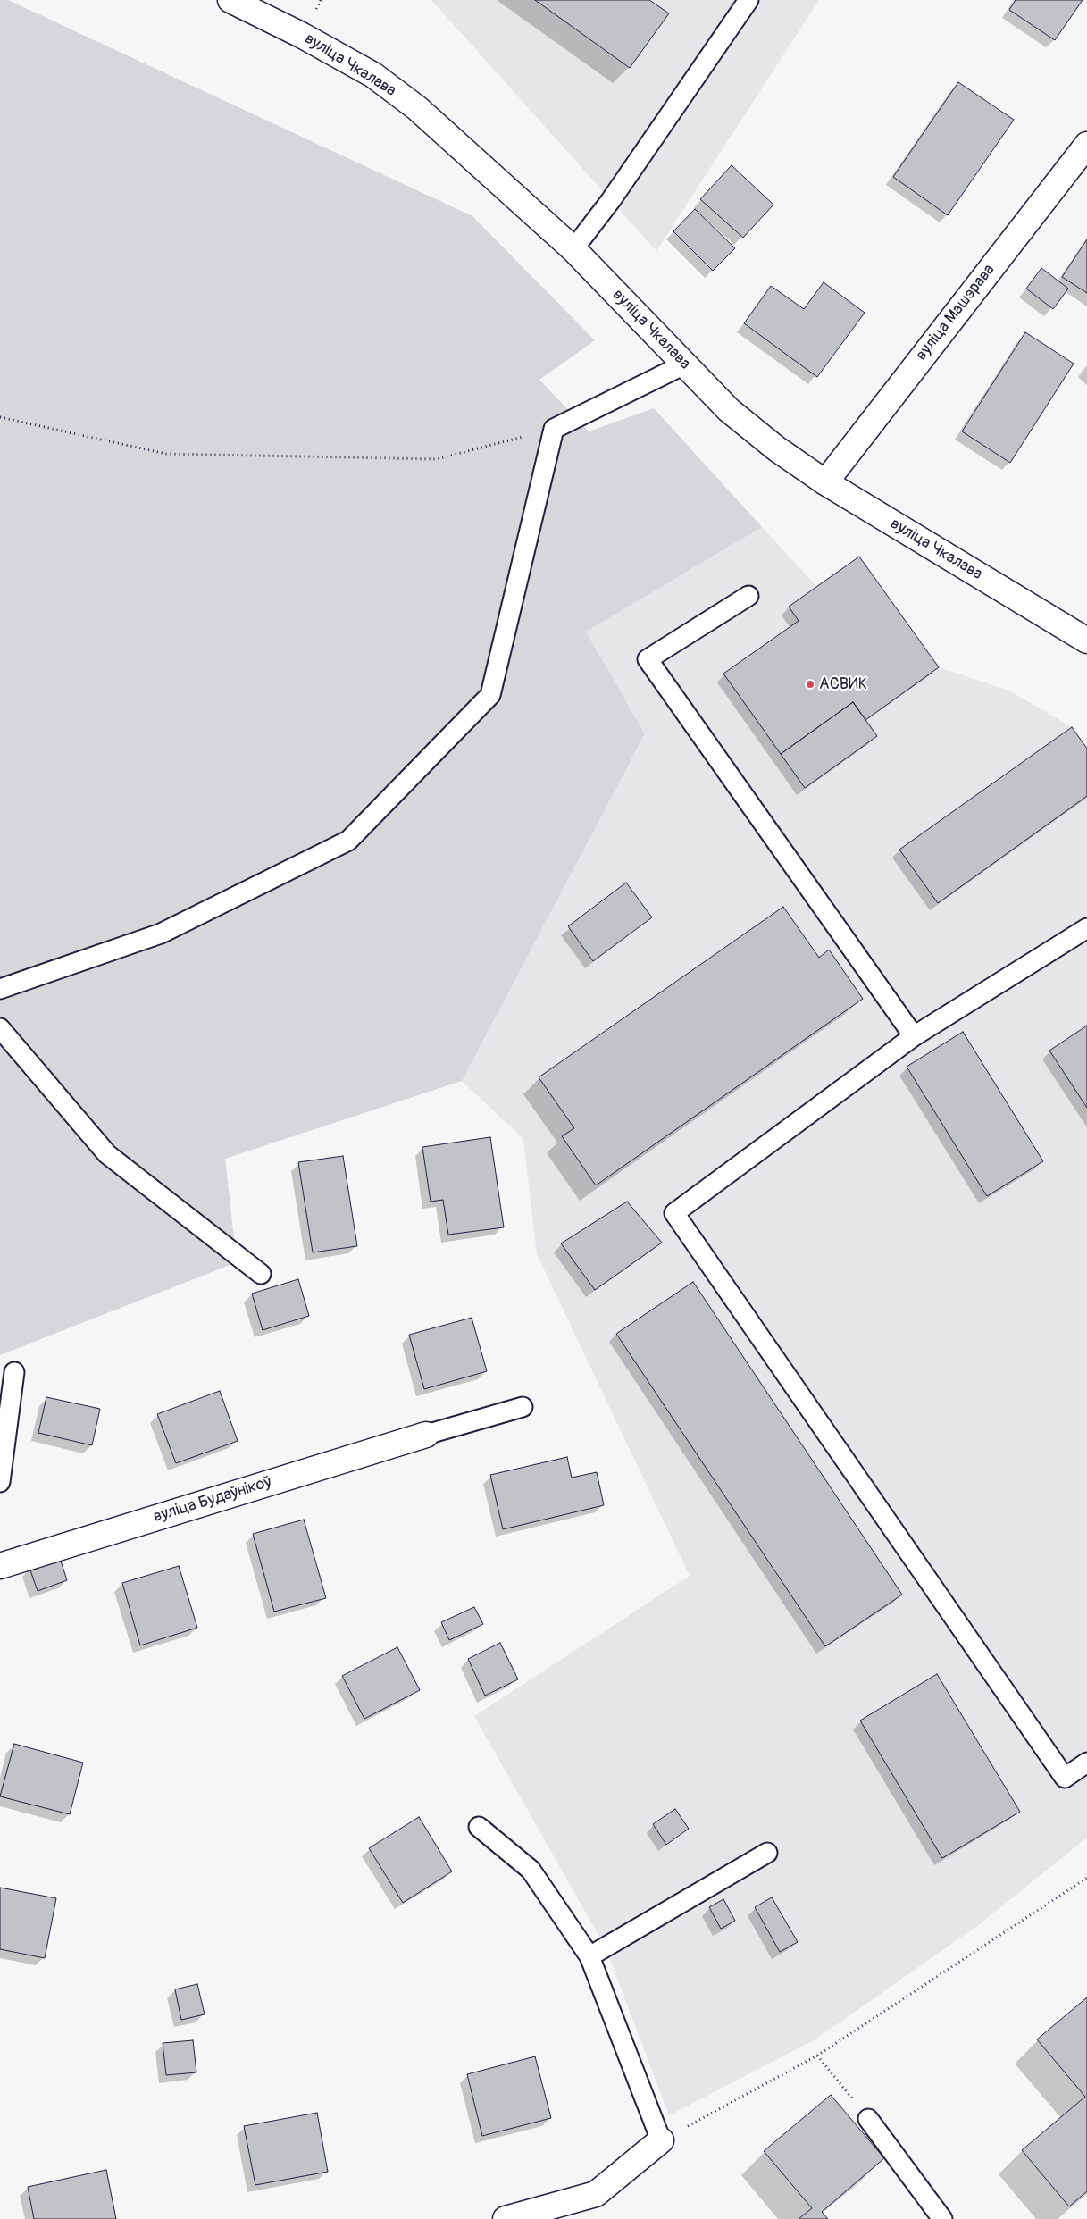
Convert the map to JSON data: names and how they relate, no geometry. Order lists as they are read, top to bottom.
{
  "streets": {
    "street": ["вуліца Чкалава", "вуліца Машэрава", "вуліца Будаўнікоў"]
  },
  "crossings": [
    ["вуліца Чкалава", "вуліца Машэрава"]
  ],
  "places": ["АСВИК"]
}
